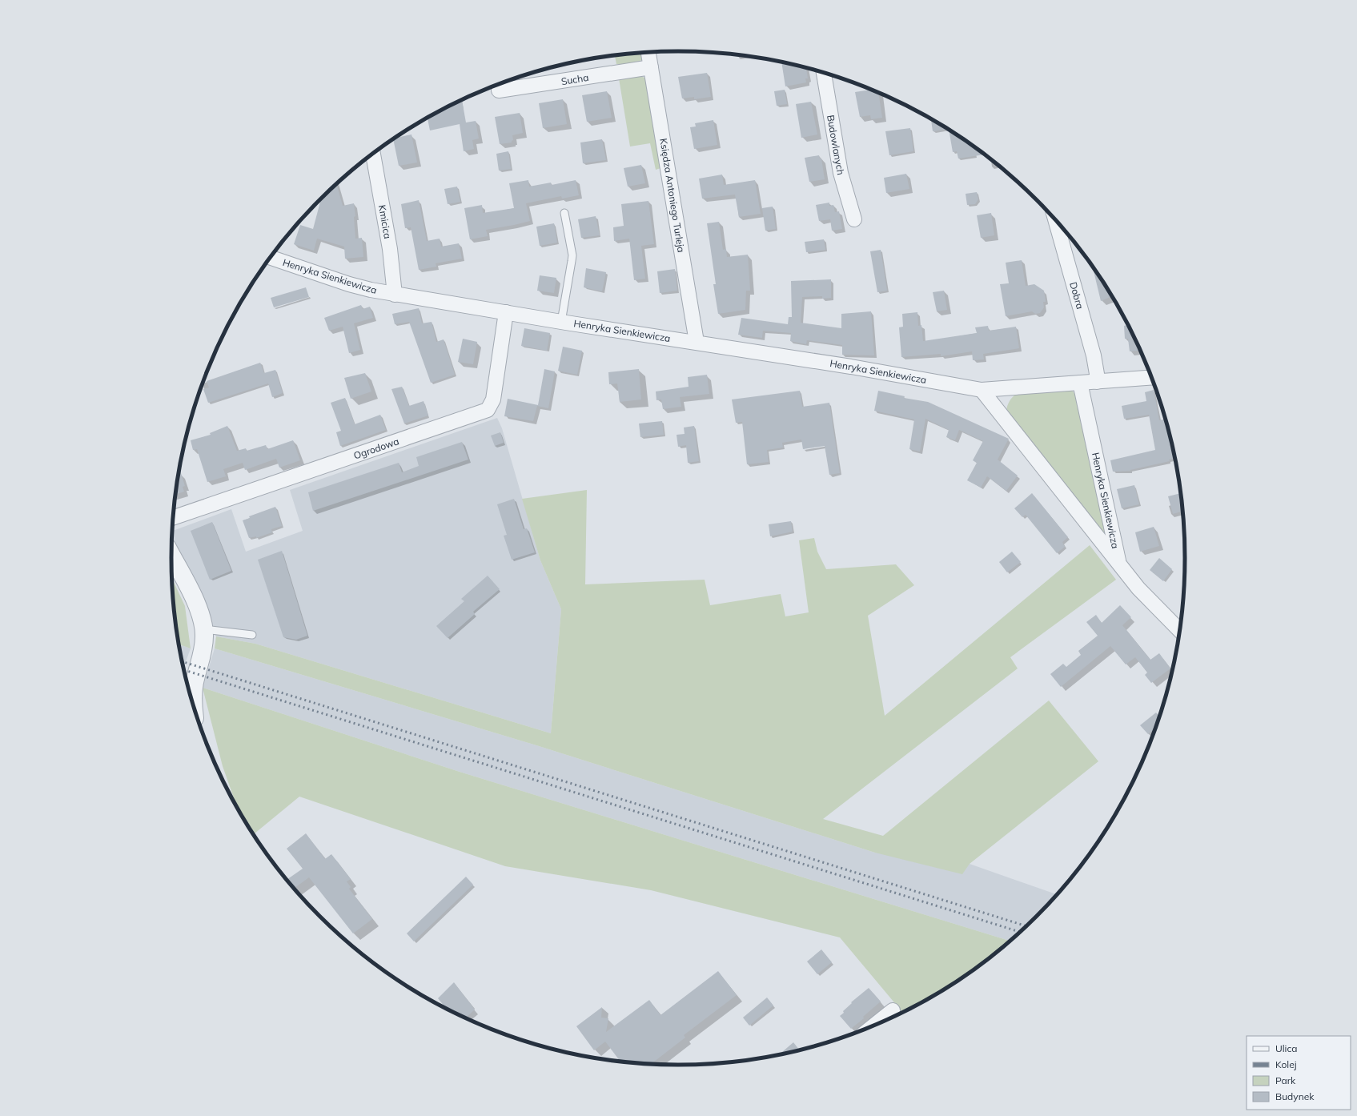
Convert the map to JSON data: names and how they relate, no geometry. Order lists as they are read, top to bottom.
{
  "streets": {
    "street": [
      "Sucha",
      "Budowlanych",
      "Księdza Antoniego Turleja",
      "Kmicica",
      "Henryka Sienkiewicza",
      "Dobra",
      "Ogrodowa"
    ]
  },
  "crossings": [
    ["Sucha", "Księdza Antoniego Turleja"],
    ["Księdza Antoniego Turleja", "Henryka Sienkiewicza"],
    ["Kmicica", "Henryka Sienkiewicza"],
    ["Henryka Sienkiewicza", "Ogrodowa"]
  ],
  "legend": [
    "Ulica",
    "Kolej",
    "Park",
    "Budynek"
  ]
}
